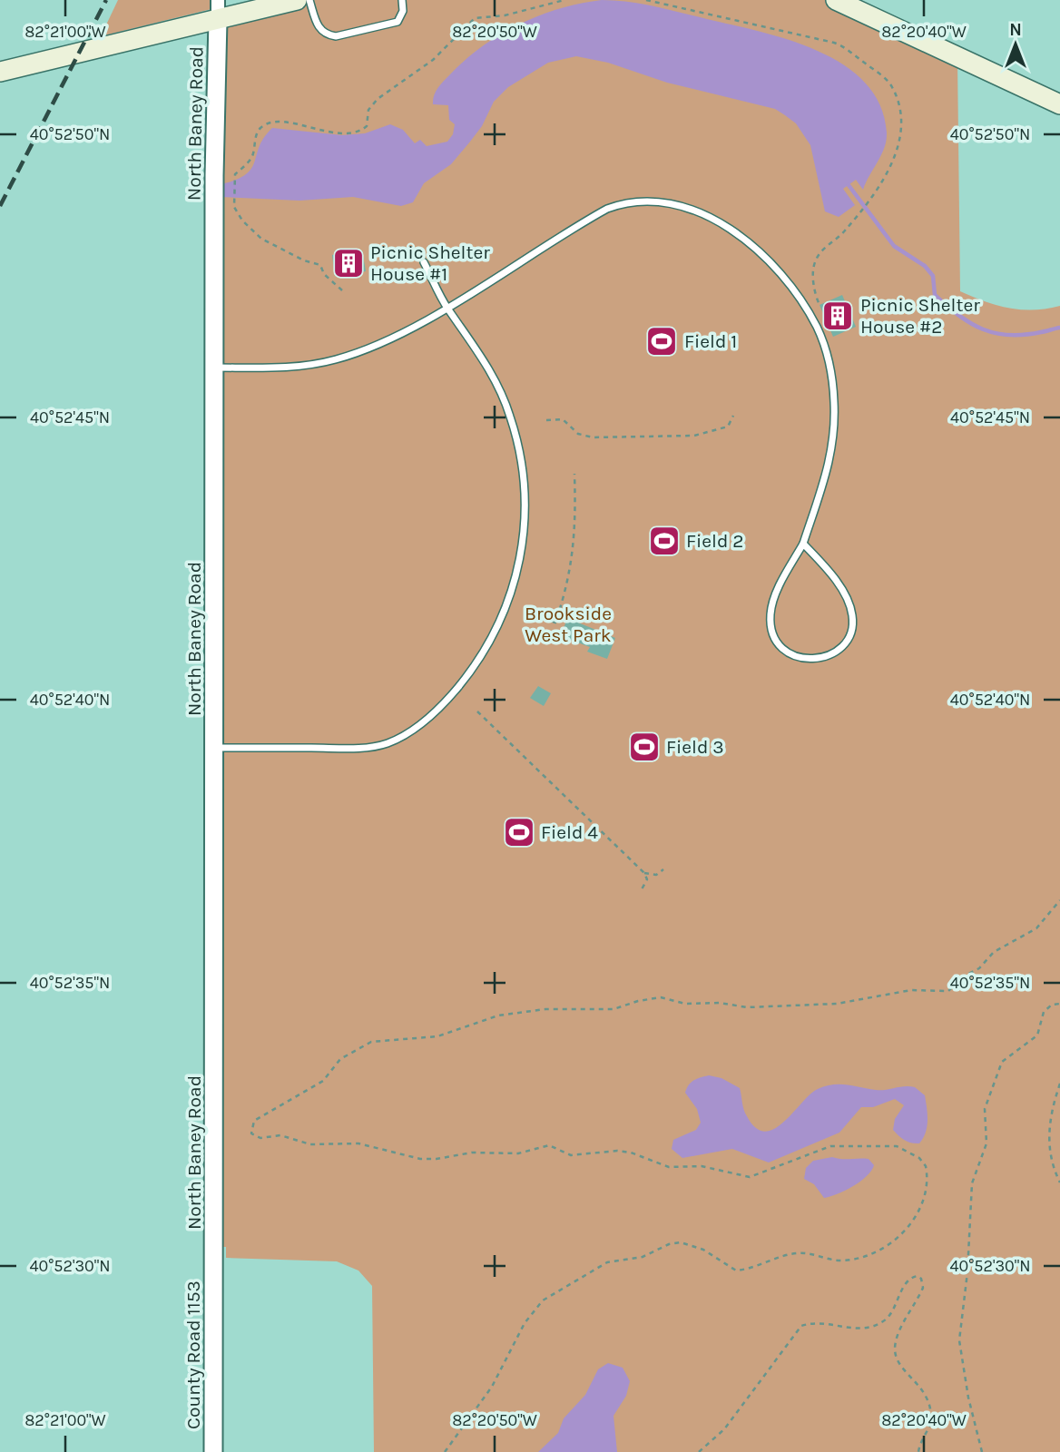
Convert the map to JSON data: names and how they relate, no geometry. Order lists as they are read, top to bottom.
{
  "streets": {
    "street": ["North Baney Road", "County Road 1153"]
  },
  "crossings": [
    ["North Baney Road", "County Road 1153"]
  ],
  "parks": ["Brookside West Park"],
  "places": {
    "building": ["Picnic Shelter House #1", "Picnic Shelter House #2"],
    "sports": [
      "Field 1",
      "Field 2",
      "Field 3",
      "Field 4"
    ]
  },
  "north": "top",
  "coordinates": [
    "82°21'00\"W",
    "82°20'50\"W",
    "82°20'40\"W",
    "40°52'50\"N",
    "40°52'45\"N",
    "40°52'40\"N",
    "40°52'35\"N",
    "40°52'30\"N"
  ]
}
